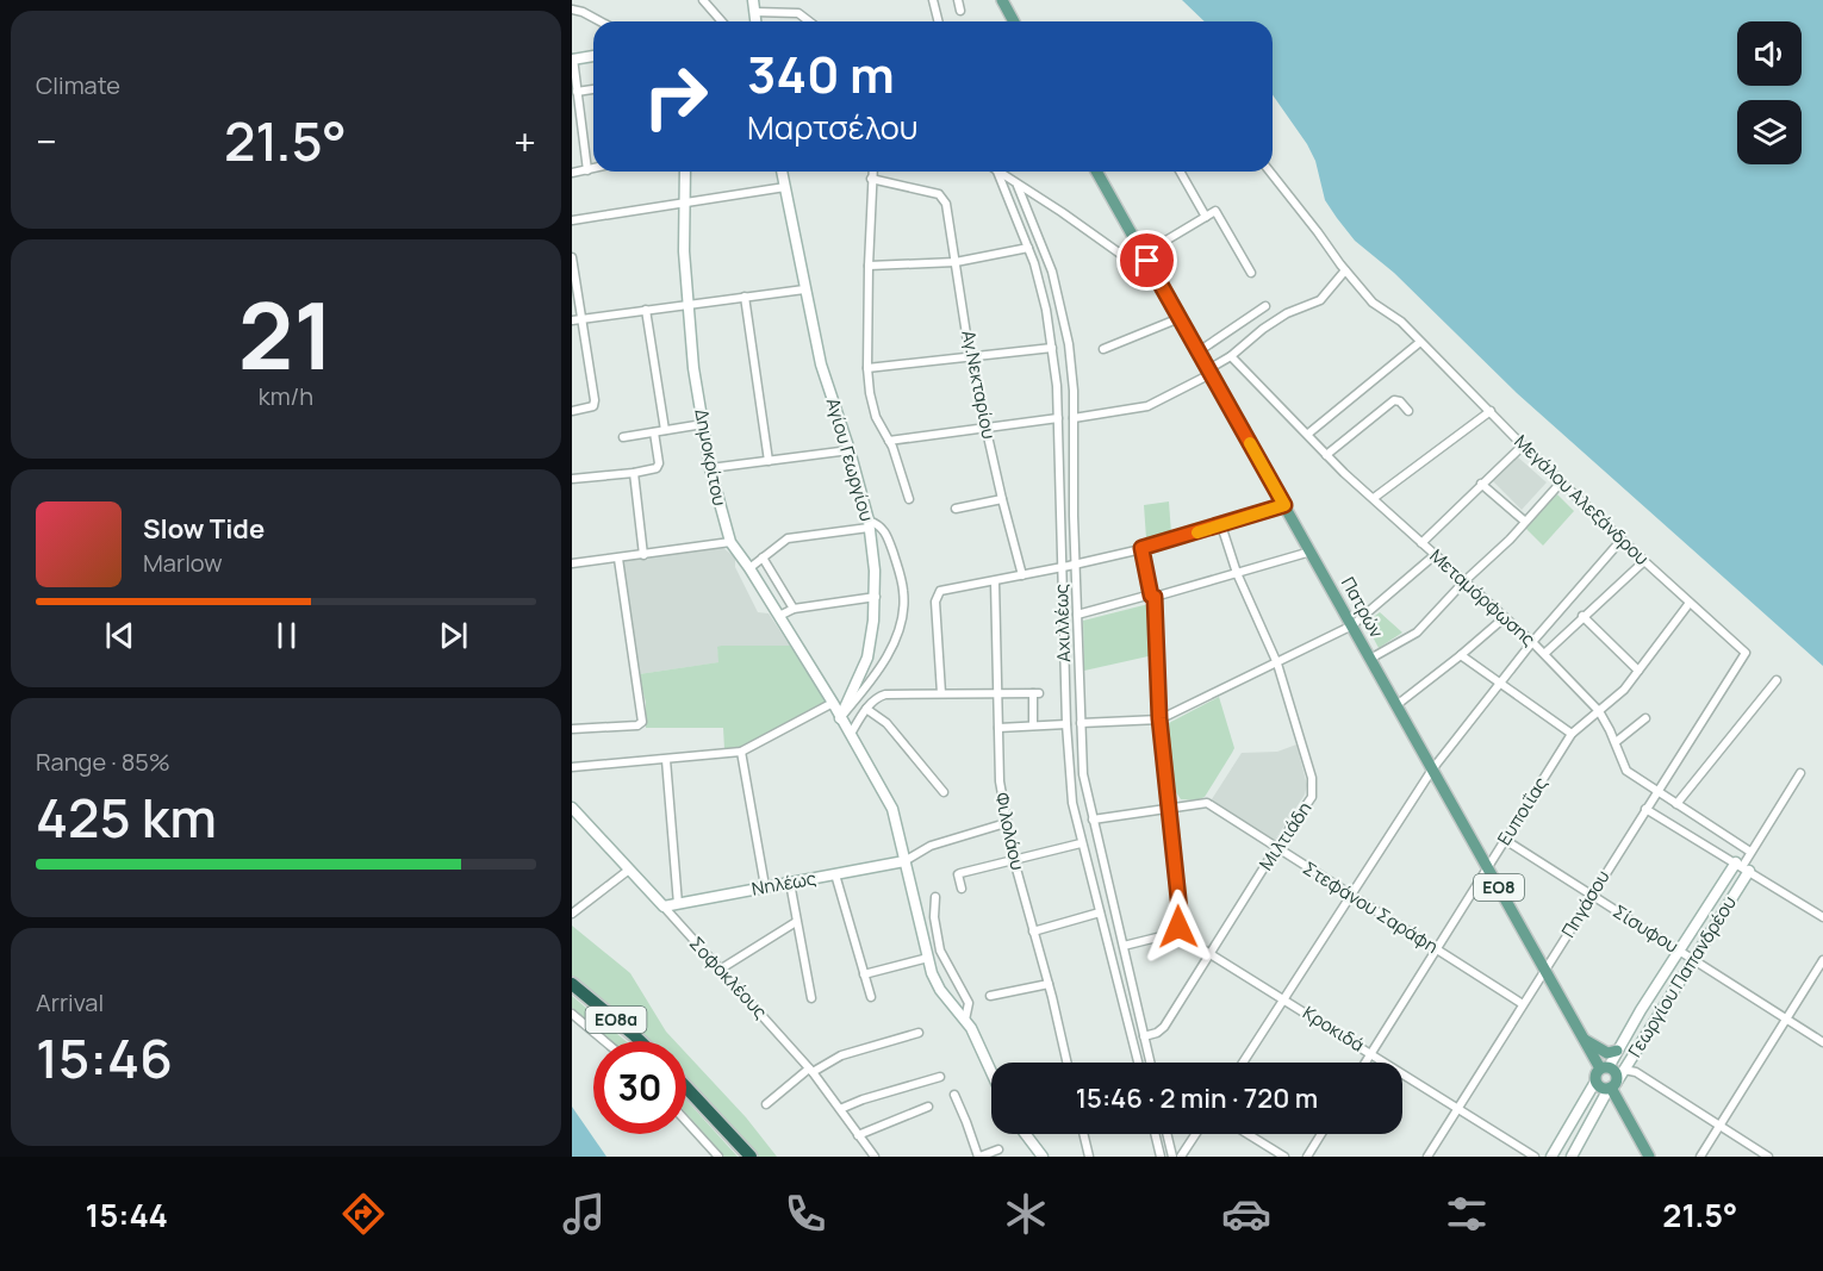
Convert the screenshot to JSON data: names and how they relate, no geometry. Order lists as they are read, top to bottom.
{
  "streets": {
    "highway": ["ΕΟ8α"],
    "main road": ["Πατρών", "ΕΟ8"],
    "street": [
      "Αγ.Νεκταρίου",
      "Δημοκρίτου",
      "Αγίου Γεωργίου",
      "Μεγάλου Αλεξάνδρου",
      "Μεταμόρφωσης",
      "Αχιλλέως",
      "Ευποιΐας",
      "Φιλολάου",
      "Μιλτιάδη",
      "Νηλέως",
      "Πηγάσου",
      "Στεφάνου Σαράφη",
      "Σίσυφου",
      "Γεωργίου Παπανδρέου",
      "Σοφοκλέους",
      "Κροκιδά"
    ]
  },
  "crossings": [
    ["Δημοκρίτου", "Αγίου Γεωργίου"],
    ["Μεγάλου Αλεξάνδρου", "Ευποιΐας"],
    ["Μεγάλου Αλεξάνδρου", "Πηγάσου"],
    ["Μεταμόρφωσης", "Ευποιΐας"],
    ["Μεταμόρφωσης", "Πηγάσου"],
    ["Μεταμόρφωσης", "Γεωργίου Παπανδρέου"],
    ["Πατρών", "Ευποιΐας"],
    ["Πατρών", "ΕΟ8"],
    ["Πατρών", "Πηγάσου"],
    ["Πατρών", "Γεωργίου Παπανδρέου"],
    ["Αχιλλέως", "Μιλτιάδη"],
    ["Αχιλλέως", "Στεφάνου Σαράφη"],
    ["Ευποιΐας", "Στεφάνου Σαράφη"],
    ["Ευποιΐας", "Σίσυφου"],
    ["Ευποιΐας", "Κροκιδά"],
    ["Μιλτιάδη", "Στεφάνου Σαράφη"],
    ["Μιλτιάδη", "Κροκιδά"],
    ["Νηλέως", "Σοφοκλέους"],
    ["ΕΟ8", "Γεωργίου Παπανδρέου"],
    ["Πηγάσου", "Στεφάνου Σαράφη"],
    ["Πηγάσου", "Σίσυφου"],
    ["Πηγάσου", "Κροκιδά"],
    ["Σίσυφου", "Γεωργίου Παπανδρέου"]
  ],
  "page": {
    "tile": [
      "Climate",
      ["21", "km/h"],
      ["Range · 85%", "425 km"],
      ["Arrival", "15:46"]
    ],
    "turn": ["340 m", "Μαρτσέλου"],
    "heat": ["−", "21.5°", "+"],
    "song": ["Slow Tide", "Marlow"],
    "limit": "30",
    "trip": "15:46 · 2 min · 720 m",
    "tabs": ["15:44", "21.5°"]
  }
}
